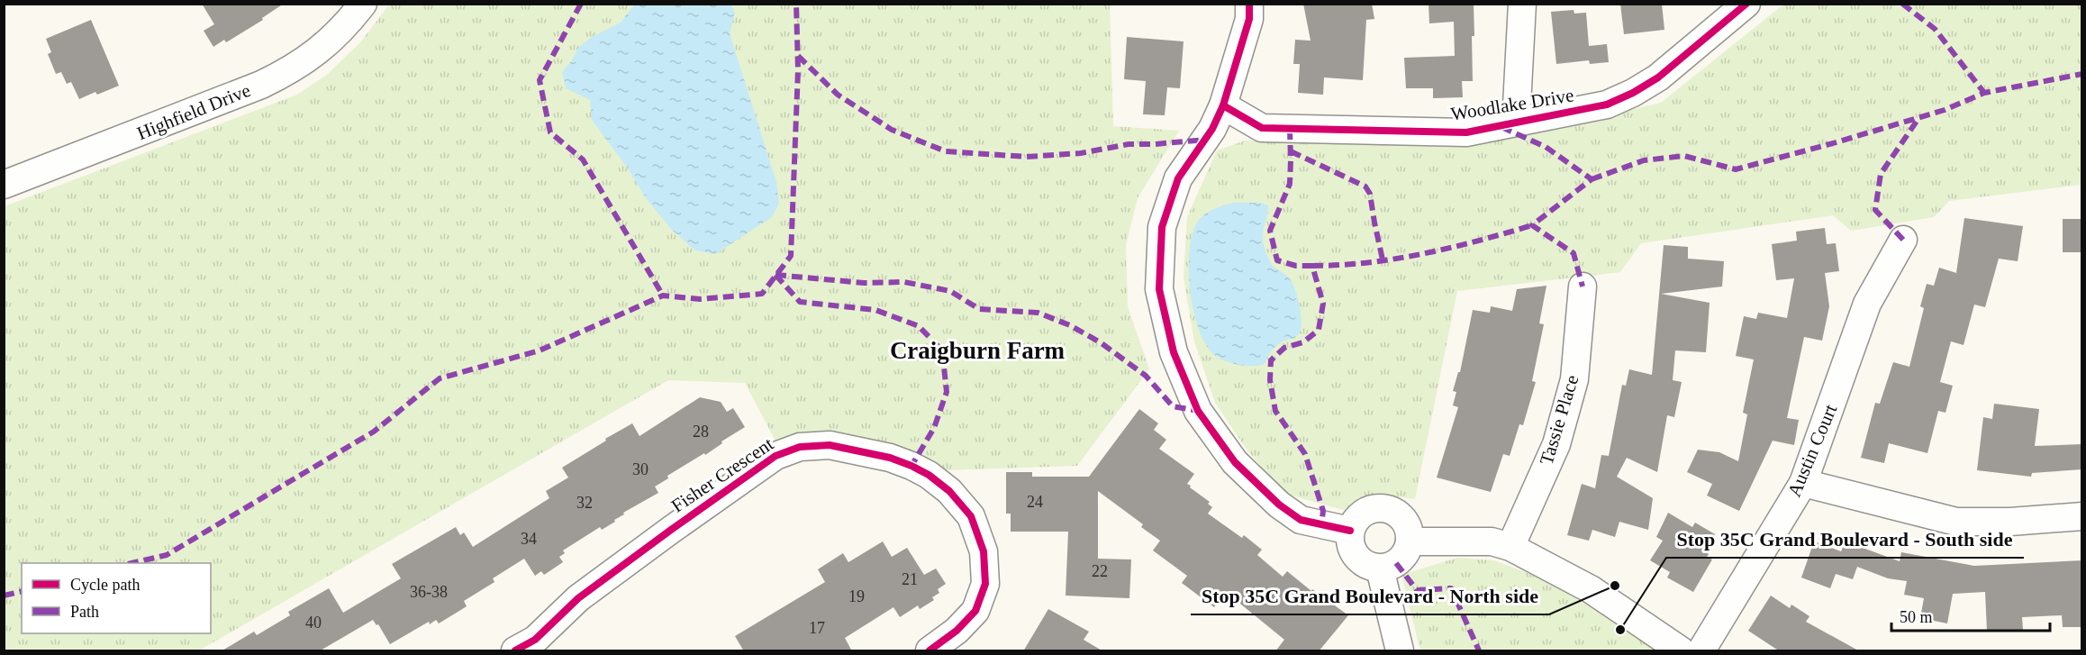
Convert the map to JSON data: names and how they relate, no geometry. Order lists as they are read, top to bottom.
{
  "streets": {
    "street": [
      "Woodlake Drive",
      "Highfield Drive",
      "Tassie Place",
      "Austin Court",
      "Fisher Crescent"
    ]
  },
  "districts": ["Craigburn Farm"],
  "places": ["Stop 35C Grand Boulevard - North side", "Stop 35C Grand Boulevard - South side"],
  "house_numbers": [
    "28",
    "30",
    "24",
    "32",
    "34",
    "22",
    "21",
    "36-38",
    "19",
    "40",
    "17"
  ],
  "legend": ["Cycle path", "Path"],
  "scale_bar": "50 m"
}
